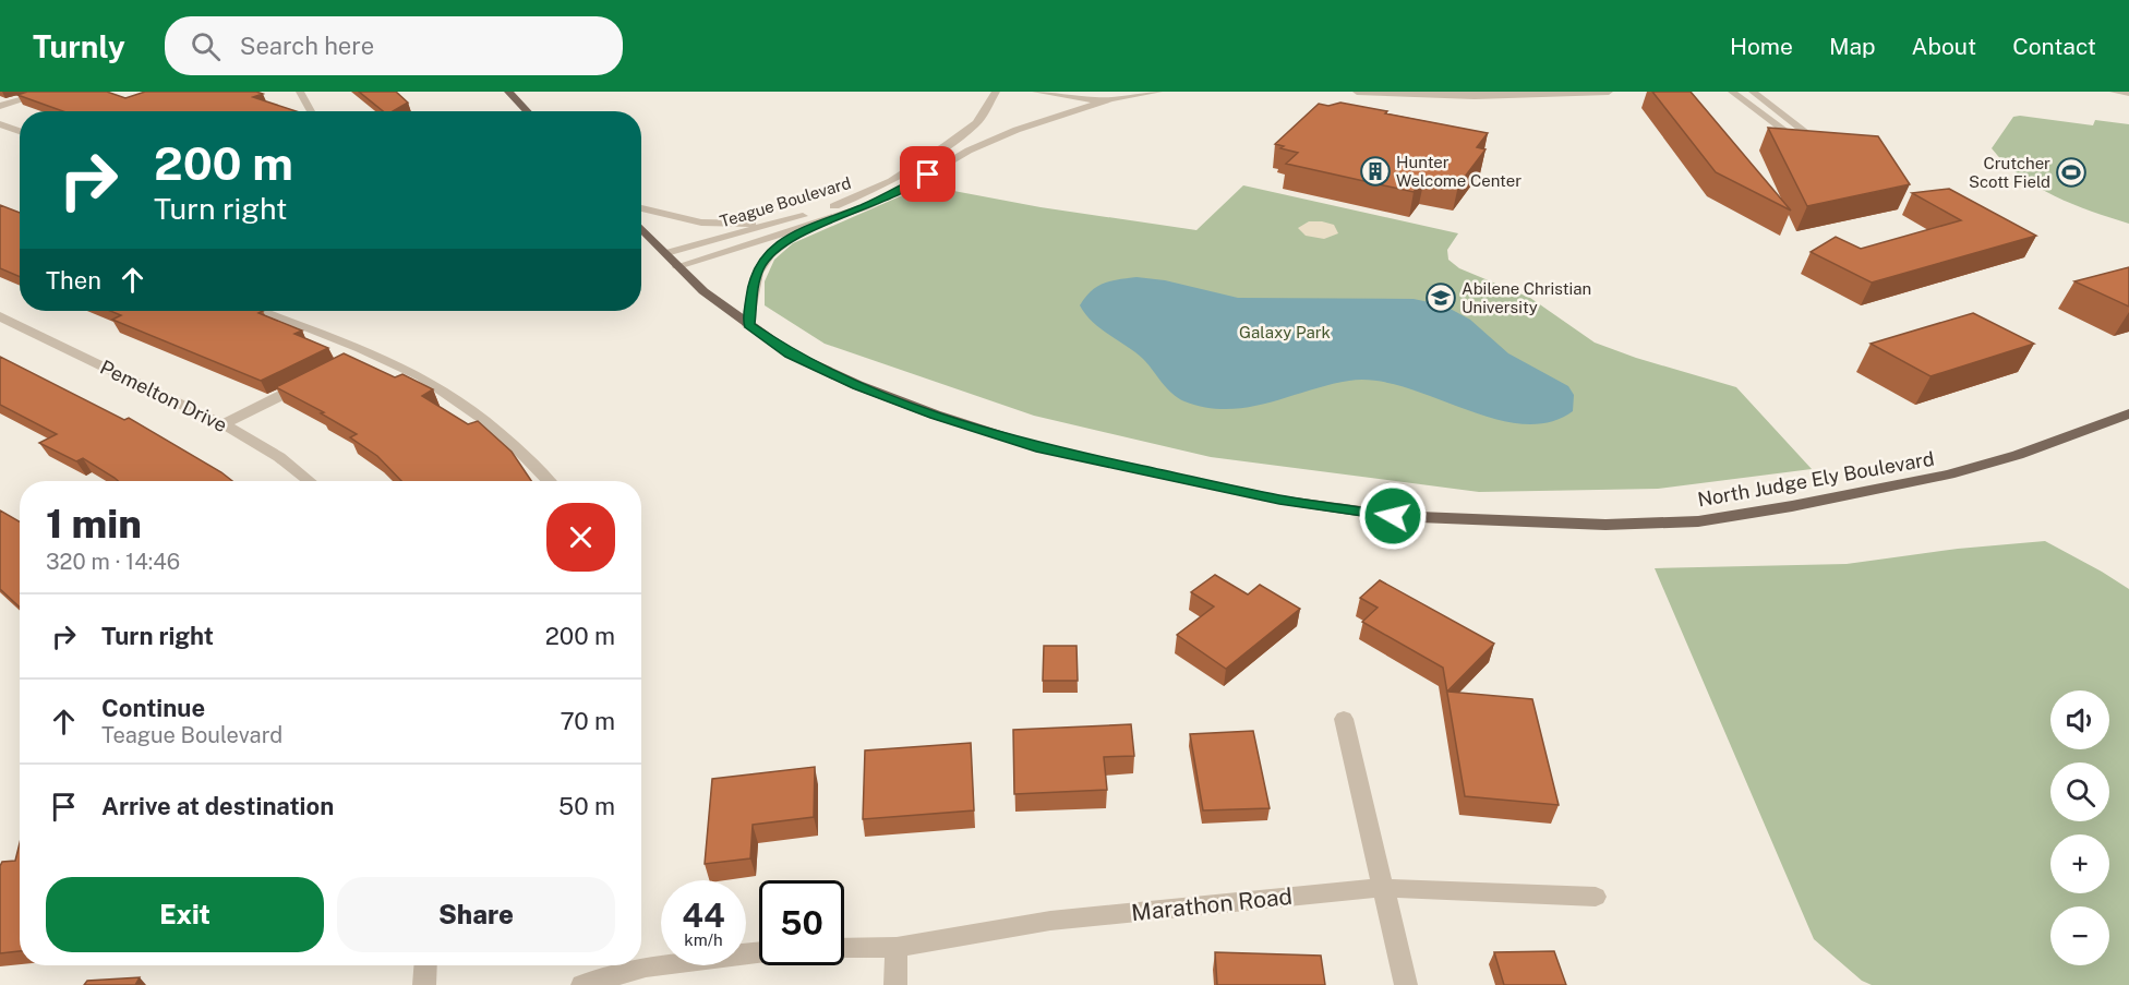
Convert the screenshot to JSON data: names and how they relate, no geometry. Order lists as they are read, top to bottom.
{
  "streets": {
    "main road": ["North Judge Ely Boulevard"],
    "street": ["Teague Boulevard", "Pemelton Drive", "Marathon Road"]
  },
  "crossings": [
    ["Teague Boulevard", "North Judge Ely Boulevard"]
  ],
  "parks": ["Galaxy Park"],
  "places": {
    "building": ["Hunter Welcome Center"],
    "sports": ["Crutcher Scott Field"],
    "school or university": ["Abilene Christian University"]
  },
  "page": {
    "header": "Turnly",
    "search": "Search here",
    "nav": [
      "Home",
      "Map",
      "About",
      "Contact"
    ],
    "turn": ["200 m", "Turn right"],
    "then": "Then",
    "heading": ["1 min", "320 m · 14:46"],
    "list": [
      {
        "name": "Turn right",
        "value": "200 m"
      },
      {
        "name": "Continue",
        "note": "Teague Boulevard",
        "value": "70 m"
      },
      {
        "name": "Arrive at destination",
        "value": "50 m"
      }
    ],
    "map_buttons": ["+", "−"],
    "buttons": ["Exit", "Share"],
    "speed": "44 km/h",
    "limit": "50"
  }
}
